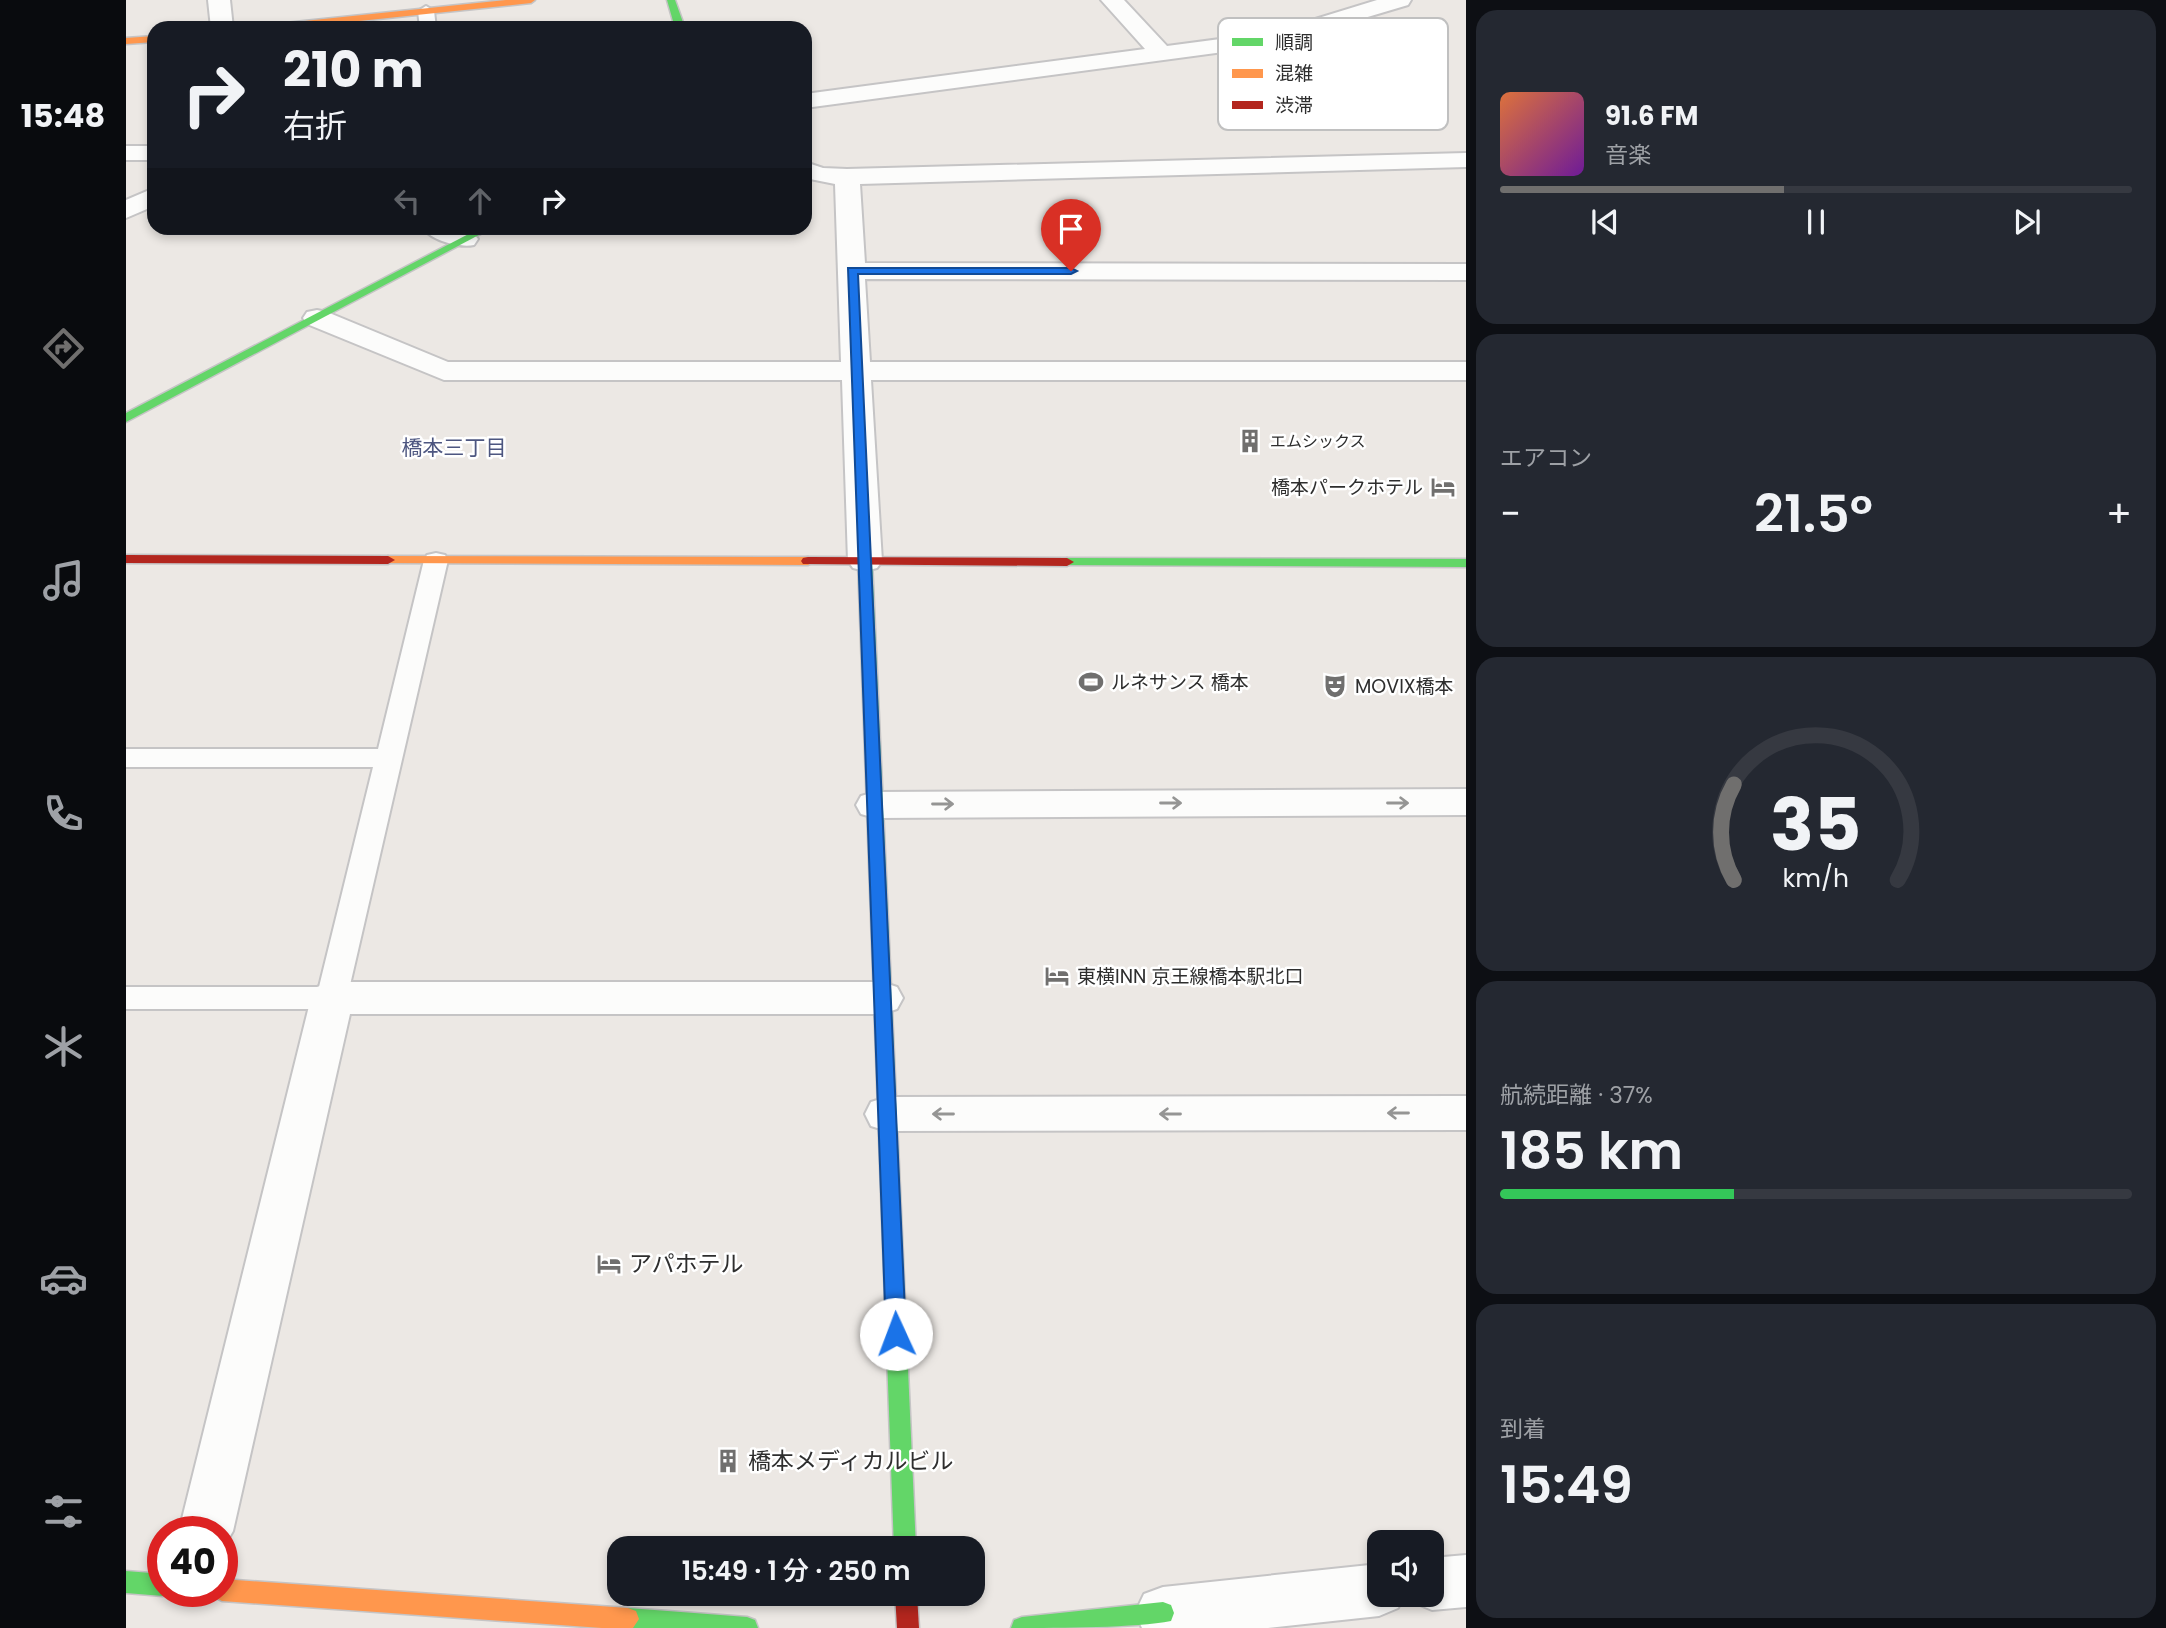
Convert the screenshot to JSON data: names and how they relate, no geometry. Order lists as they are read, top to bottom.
{
  "districts": ["橋本三丁目"],
  "places": {
    "building": ["エムシックス", "橋本メディカルビル"],
    "hotel": ["橋本パークホテル", "東横INN 京王線橋本駅北口", "アパホテル"],
    "sports": ["ルネサンス 橋本"],
    "theatre": ["MOVIX橋本"]
  },
  "legend": ["順調", "混雑", "渋滞"],
  "page": {
    "tabs": "15:48",
    "turn": ["210 m", "右折"],
    "song": ["91.6 FM", "音楽"],
    "tile": [
      "エアコン",
      ["航続距離 · 37%", "185 km"],
      ["到着", "15:49"]
    ],
    "heat": ["−", "21.5°", "+"],
    "limit": "40",
    "trip": "15:49 · 1 分 · 250 m",
    "gauge": ["35", "km/h"]
  }
}
